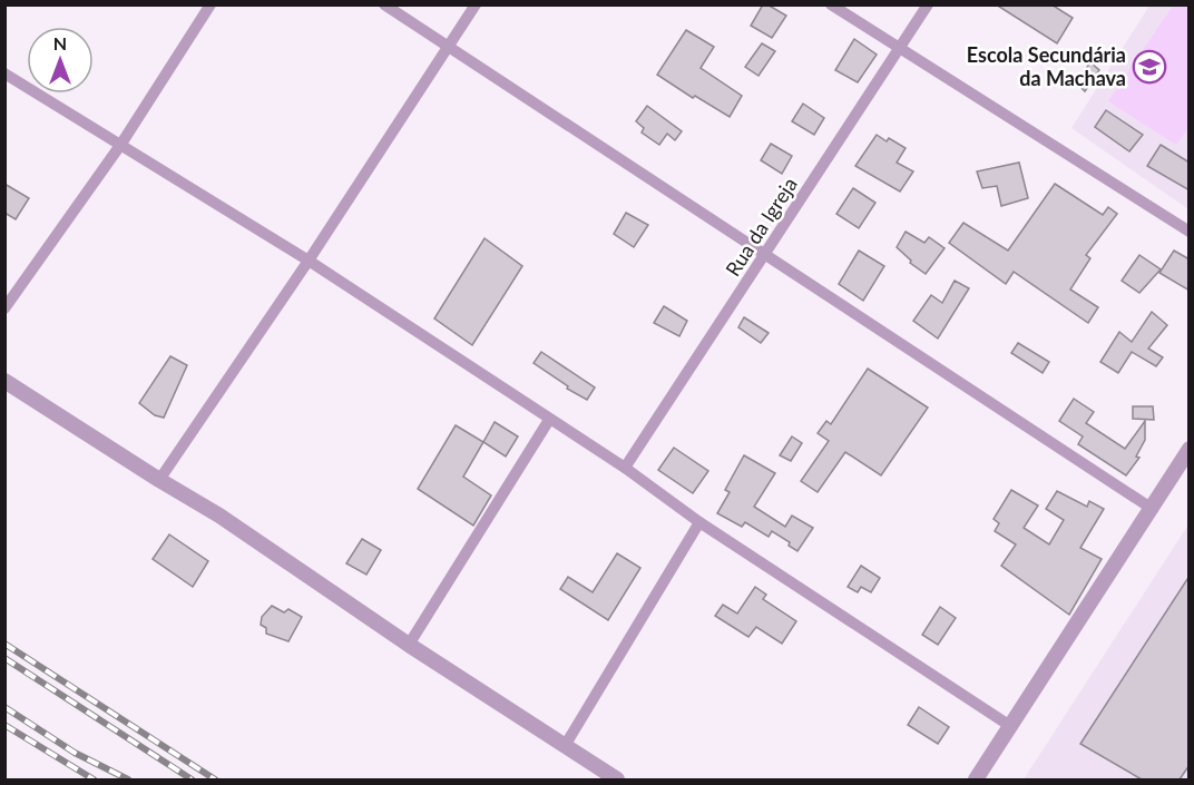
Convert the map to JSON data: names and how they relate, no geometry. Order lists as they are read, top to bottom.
{
  "streets": {
    "street": ["Rua da Igreja"]
  },
  "places": {
    "school or university": ["Escola Secundária da Machava"]
  },
  "north": "top"
}
